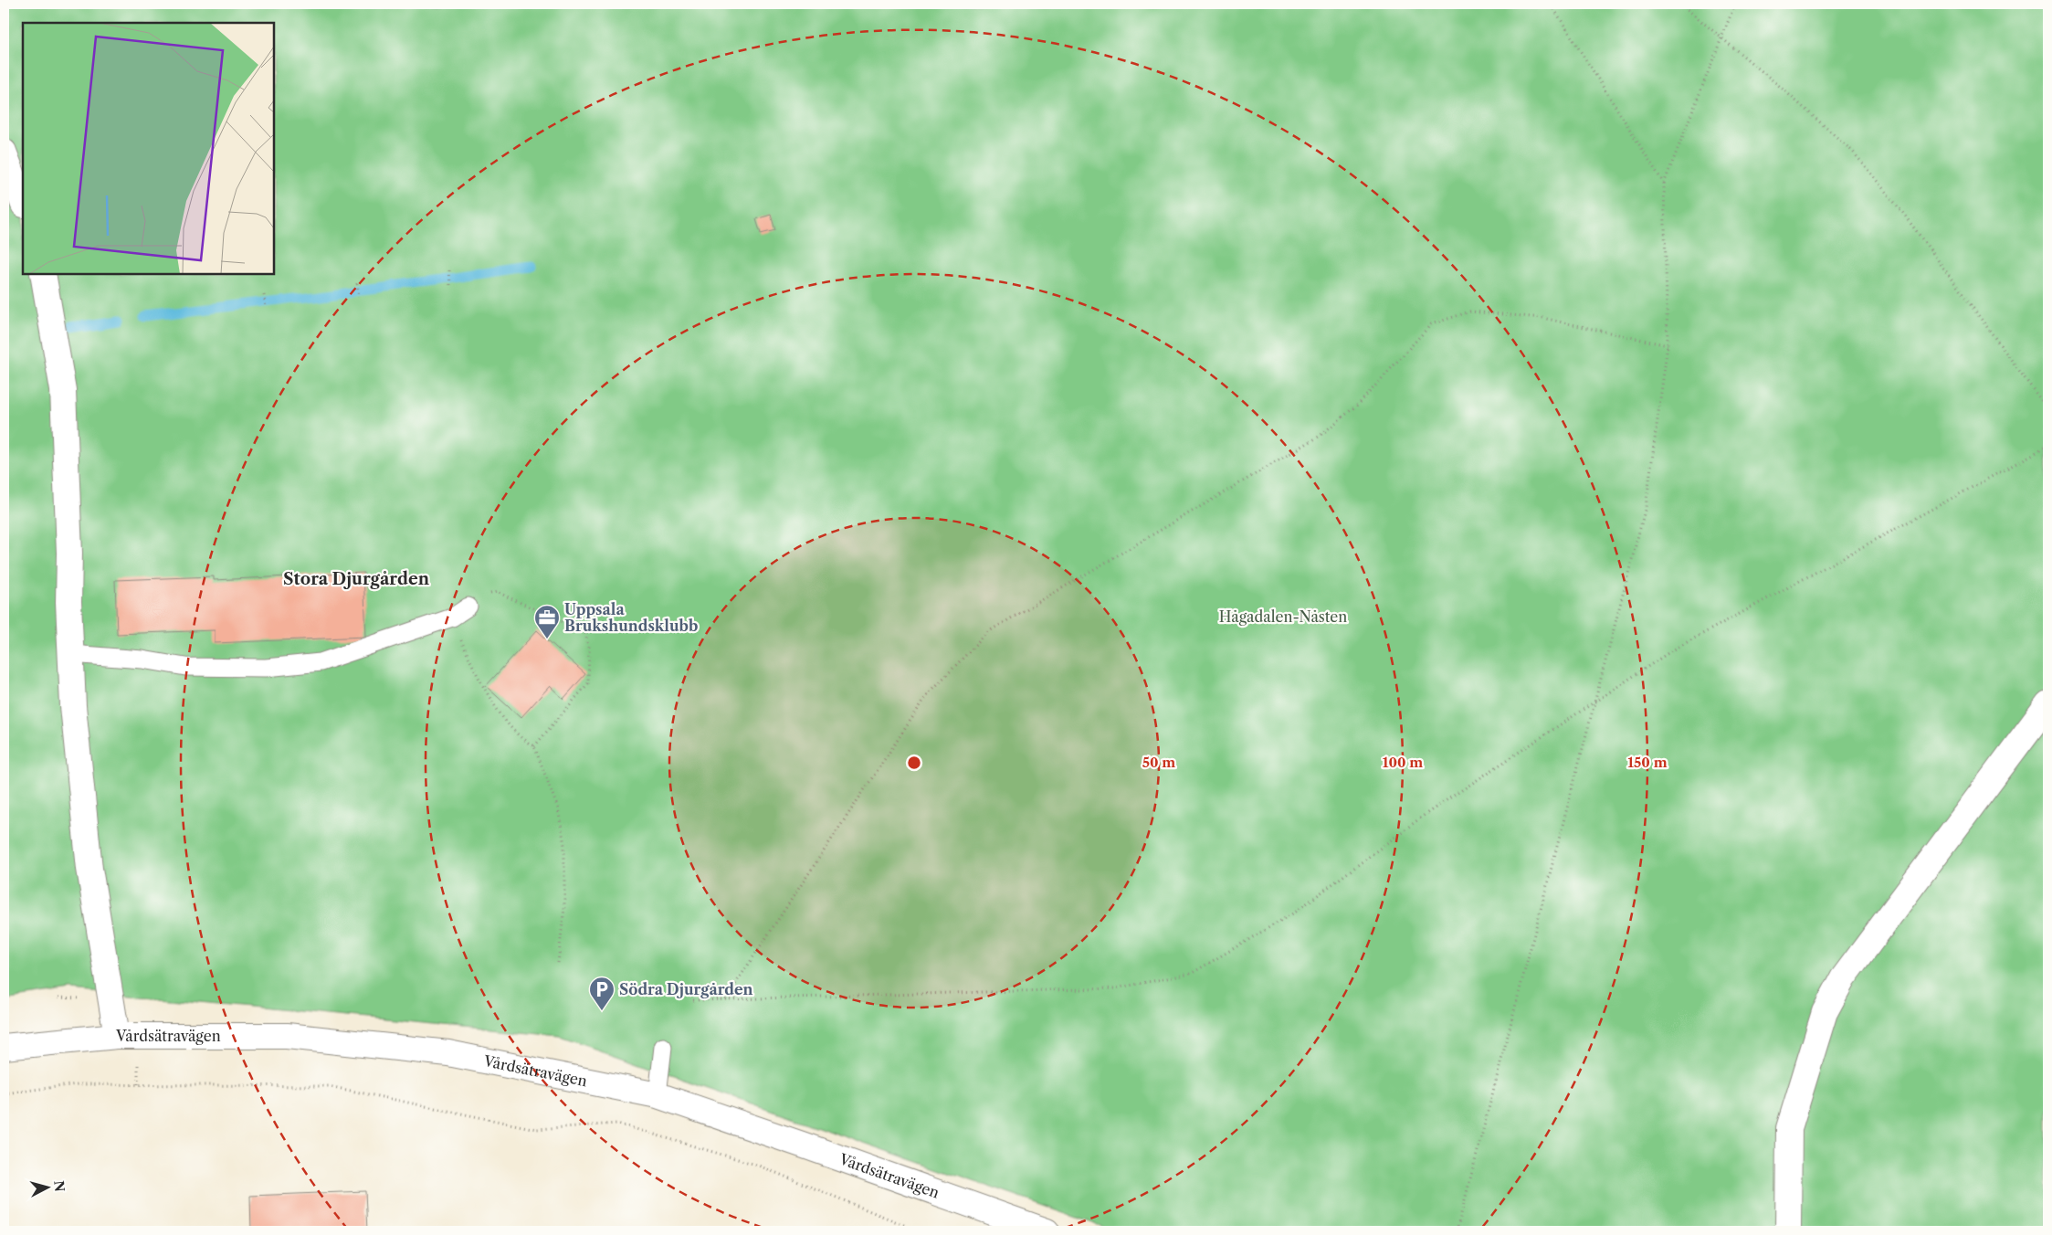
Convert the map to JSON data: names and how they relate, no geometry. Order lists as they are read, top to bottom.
{
  "streets": {
    "street": ["Vårdsätravägen"]
  },
  "districts": ["Stora Djurgården"],
  "parks": ["Hågadalen-Nåsten"],
  "places": {
    "office": ["Uppsala Brukshundsklubb"],
    "parking": ["Södra Djurgården"]
  },
  "north": "right",
  "rings": ["50 m", "100 m", "150 m"]
}
